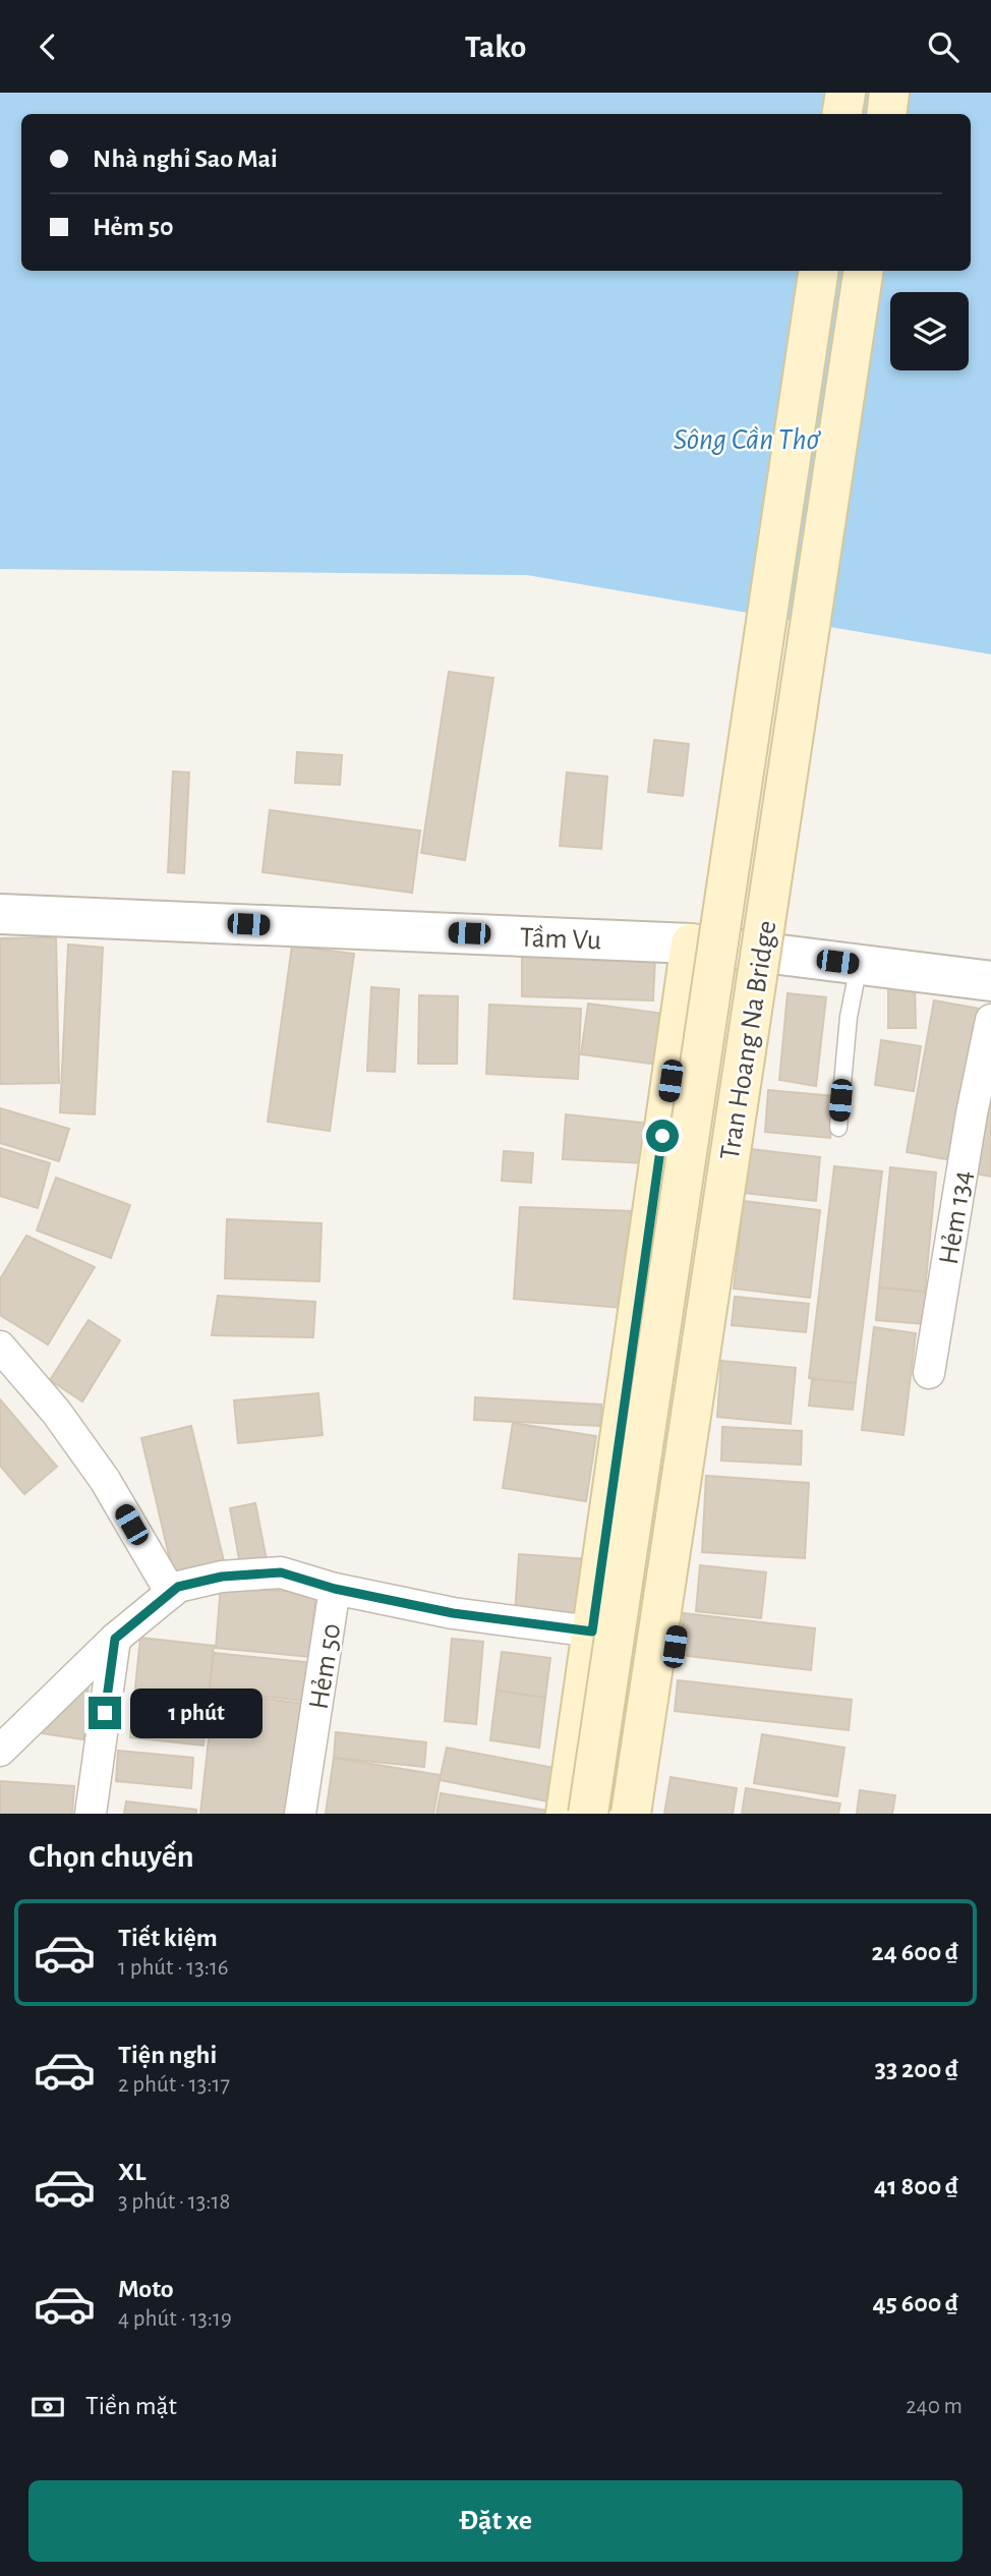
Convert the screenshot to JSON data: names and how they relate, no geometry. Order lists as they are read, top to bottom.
{
  "streets": {
    "main road": ["Tran Hoang Na Bridge"],
    "street": ["Tầm Vu", "Hẻm 134", "Hẻm 50"]
  },
  "water": ["Sông Cần Thơ"],
  "page": {
    "header": "Tako",
    "banner": ["Nhà nghỉ Sao Mai", "Hẻm 50"],
    "bubble": "1 phút",
    "heading": "Chọn chuyến",
    "list": [
      {
        "name": "Tiết kiệm",
        "note": "1 phút · 13:16",
        "value": "24 600 ₫"
      },
      {
        "name": "Tiện nghi",
        "note": "2 phút · 13:17",
        "value": "33 200 ₫"
      },
      {
        "name": "XL",
        "note": "3 phút · 13:18",
        "value": "41 800 ₫"
      },
      {
        "name": "Moto",
        "note": "4 phút · 13:19",
        "value": "45 600 ₫"
      }
    ],
    "pay": ["Tiền mặt", "240 m"],
    "buttons": "Đặt xe"
  }
}
